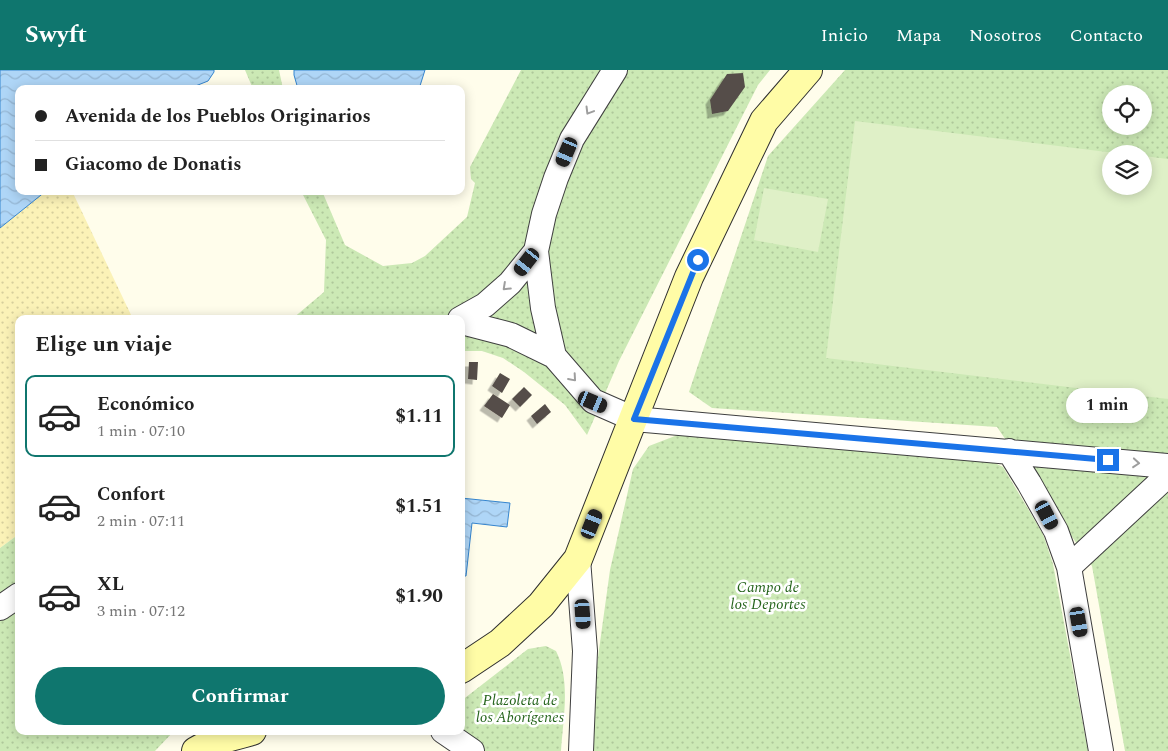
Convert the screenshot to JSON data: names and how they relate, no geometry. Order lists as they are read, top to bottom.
{
  "parks": ["Campo de los Deportes", "Plazoleta de los Aborígenes"],
  "page": {
    "header": "Swyft",
    "nav": [
      "Inicio",
      "Mapa",
      "Nosotros",
      "Contacto"
    ],
    "banner": ["Avenida de los Pueblos Originarios", "Giacomo de Donatis"],
    "heading": "Elige un viaje",
    "list": [
      {
        "name": "Económico",
        "note": "1 min · 07:10",
        "value": "$1.11"
      },
      {
        "name": "Confort",
        "note": "2 min · 07:11",
        "value": "$1.51"
      },
      {
        "name": "XL",
        "note": "3 min · 07:12",
        "value": "$1.90"
      }
    ],
    "bubble": "1 min",
    "buttons": "Confirmar"
  }
}
